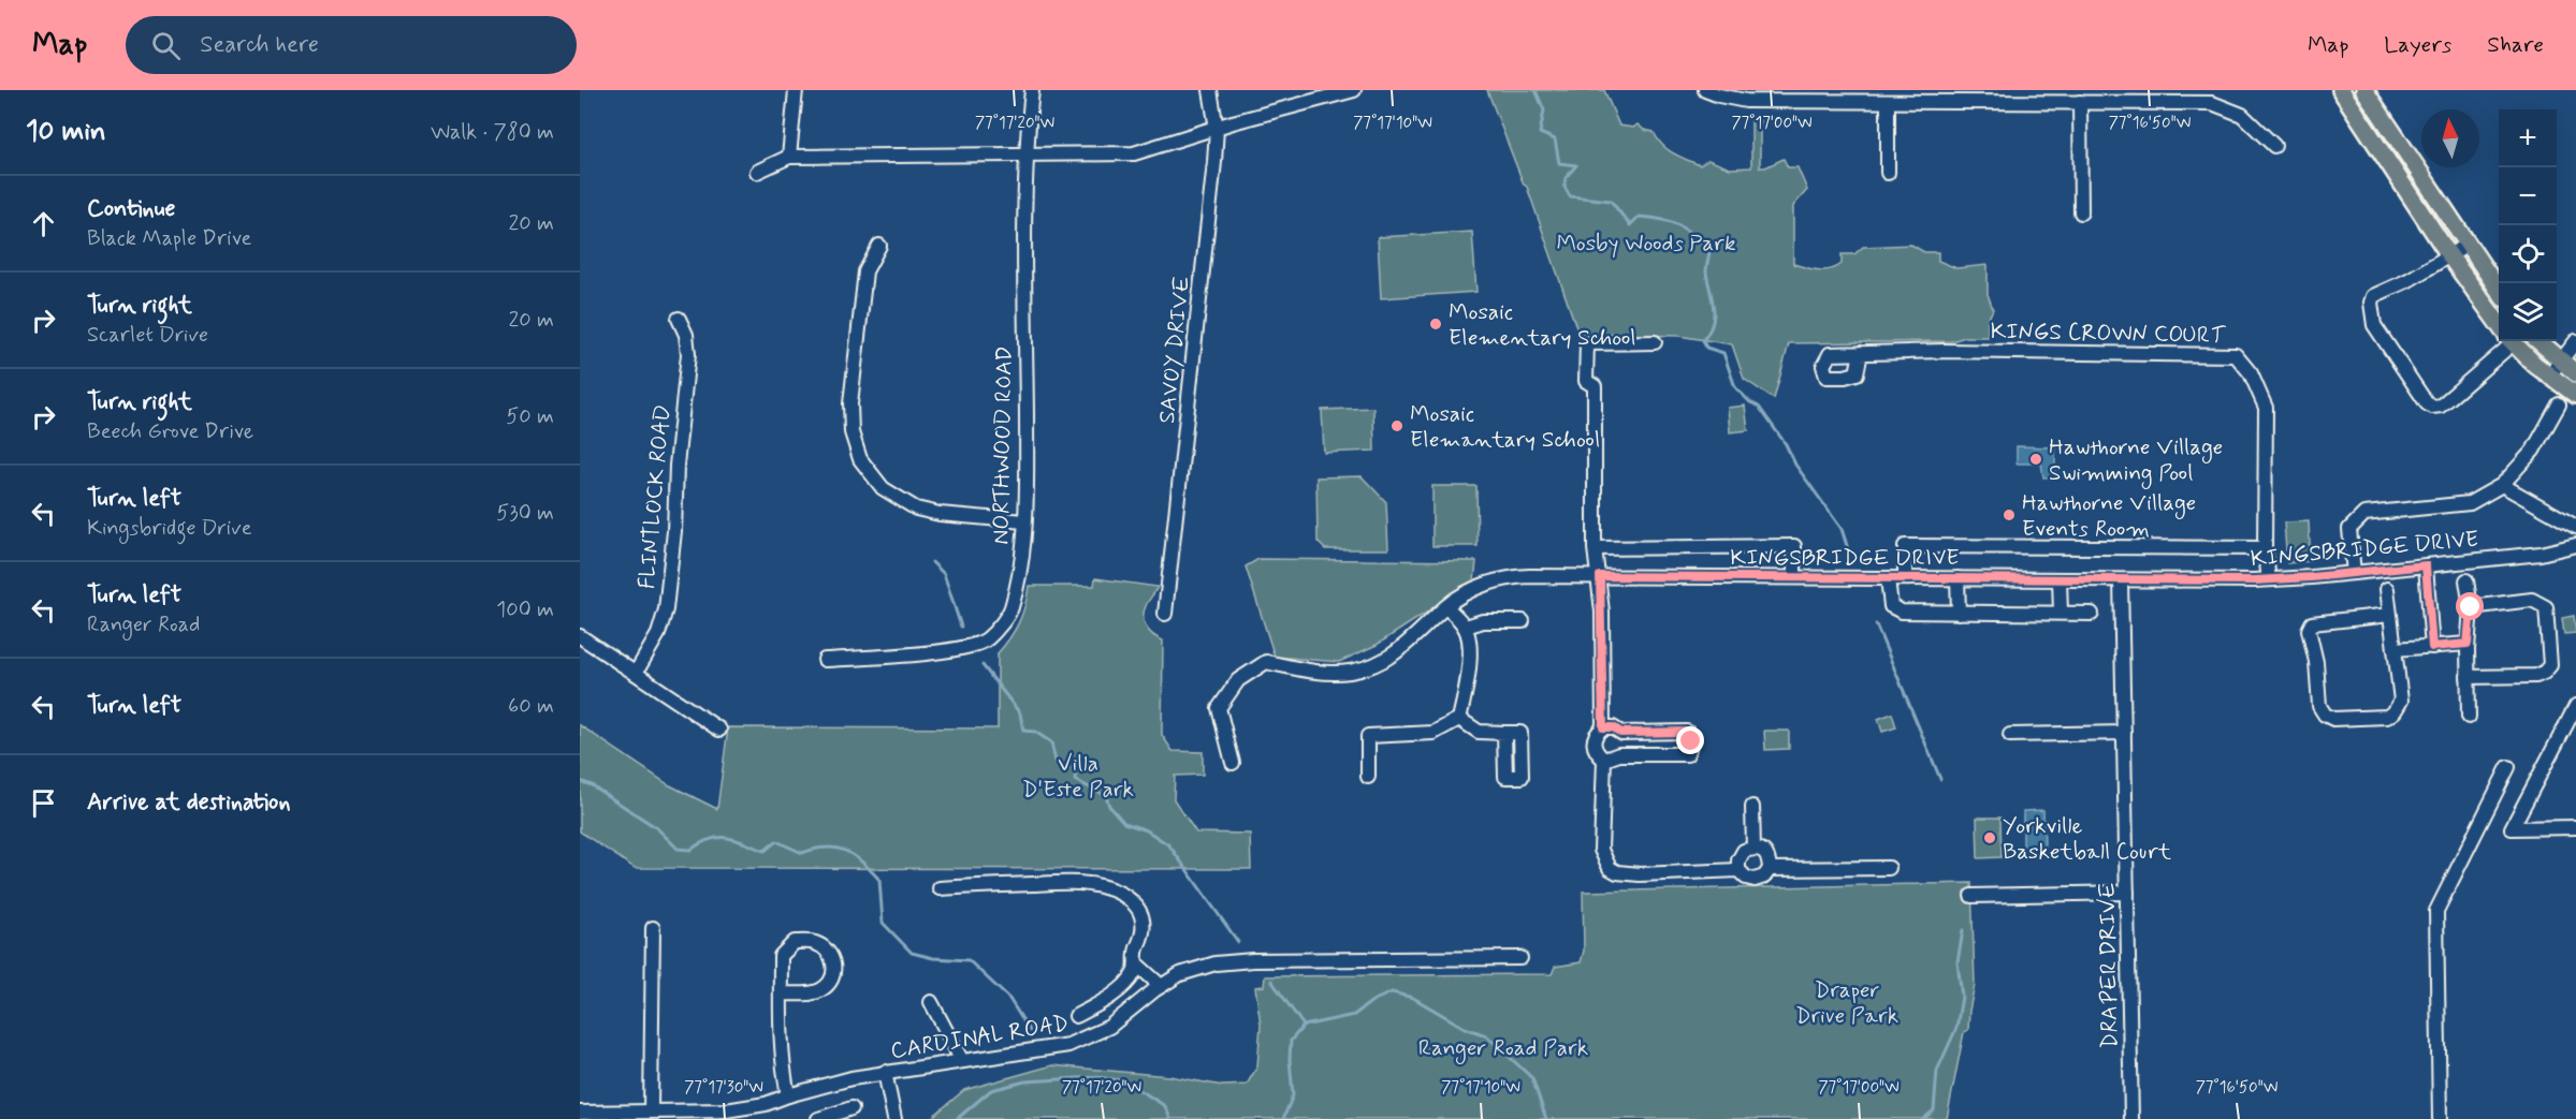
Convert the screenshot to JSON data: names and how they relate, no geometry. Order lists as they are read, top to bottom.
{
  "streets": {
    "street": [
      "KINGS CROWN COURT",
      "SAVOY DRIVE",
      "NORTHWOOD ROAD",
      "FLINTLOCK ROAD",
      "KINGSBRIDGE DRIVE",
      "DRAPER DRIVE",
      "CARDINAL ROAD"
    ]
  },
  "crossings": [
    ["KINGS CROWN COURT", "KINGSBRIDGE DRIVE"],
    ["KINGSBRIDGE DRIVE", "DRAPER DRIVE"]
  ],
  "parks": [
    "Mosby Woods Park",
    "Villa D'Este Park",
    "Draper Drive Park",
    "Ranger Road Park"
  ],
  "places": [
    "Mosaic Elementary School",
    "Mosaic Elemantary School",
    "Hawthorne Village Swimming Pool",
    "Hawthorne Village Events Room",
    "Yorkville Basketball Court"
  ],
  "north": "top",
  "page": {
    "header": "Map",
    "search": "Search here",
    "nav": ["Map", "Layers", "Share"],
    "heading": ["10 min", "Walk · 780 m"],
    "map_buttons": ["+", "−"],
    "list": [
      ["Continue", "Black Maple Drive", "20 m"],
      ["Turn right", "Scarlet Drive", "20 m"],
      ["Turn right", "Beech Grove Drive", "50 m"],
      ["Turn left", "Kingsbridge Drive", "530 m"],
      ["Turn left", "Ranger Road", "100 m"],
      ["Turn left", "60 m"],
      "Arrive at destination"
    ]
  },
  "coordinates": [
    "77°17'20\"W",
    "77°17'10\"W",
    "77°17'00\"W",
    "77°16'50\"W",
    "77°17'30\"W"
  ]
}
